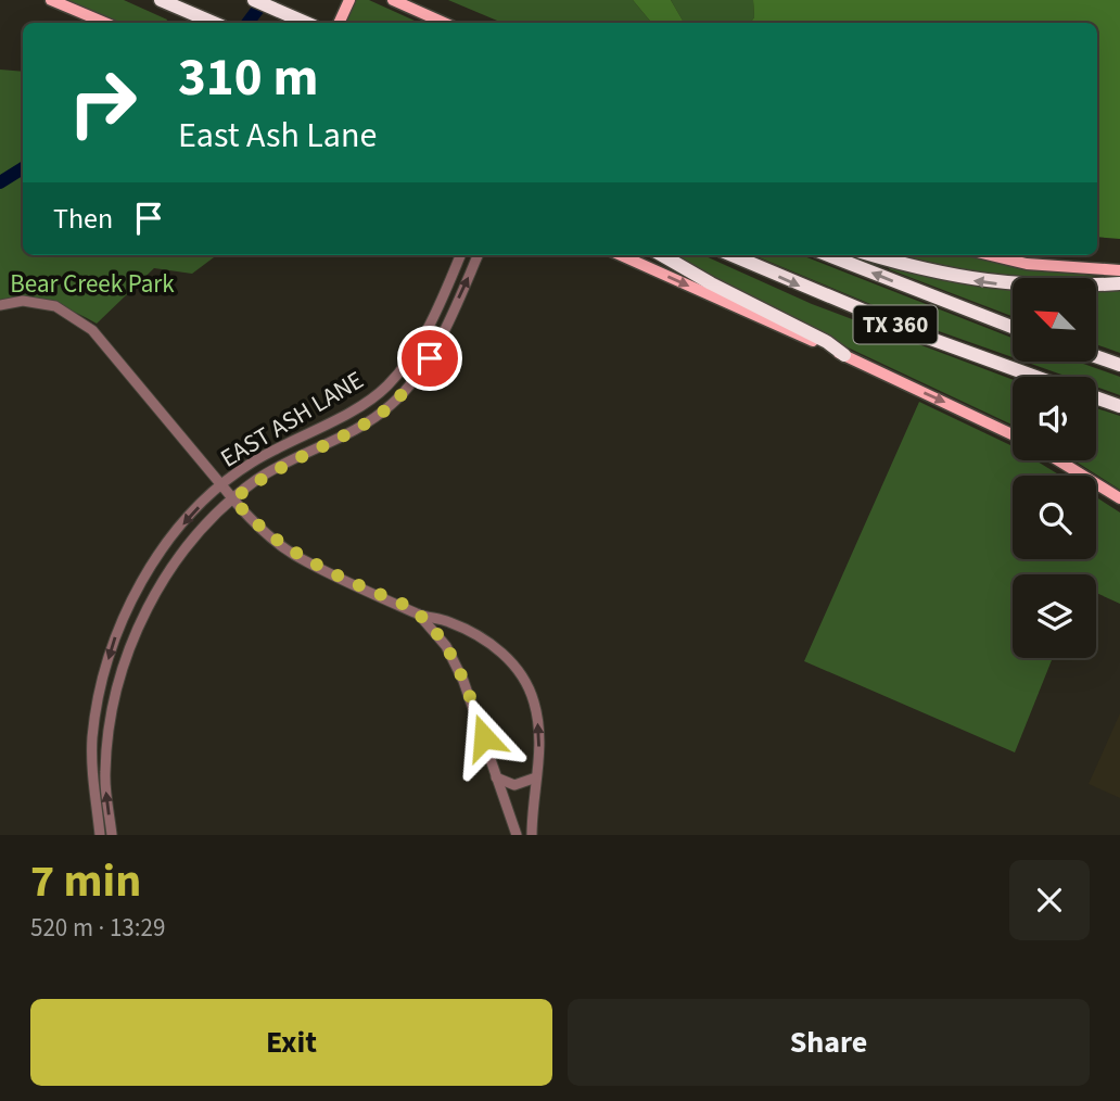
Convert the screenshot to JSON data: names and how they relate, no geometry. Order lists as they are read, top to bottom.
{
  "streets": {
    "highway": ["TX 360"],
    "street": ["EAST ASH LANE"]
  },
  "parks": ["Bear Creek Park"],
  "north": "top left",
  "page": {
    "turn": ["310 m", "East Ash Lane"],
    "then": "Then",
    "heading": ["7 min", "520 m · 13:29"],
    "buttons": ["Exit", "Share"]
  }
}
